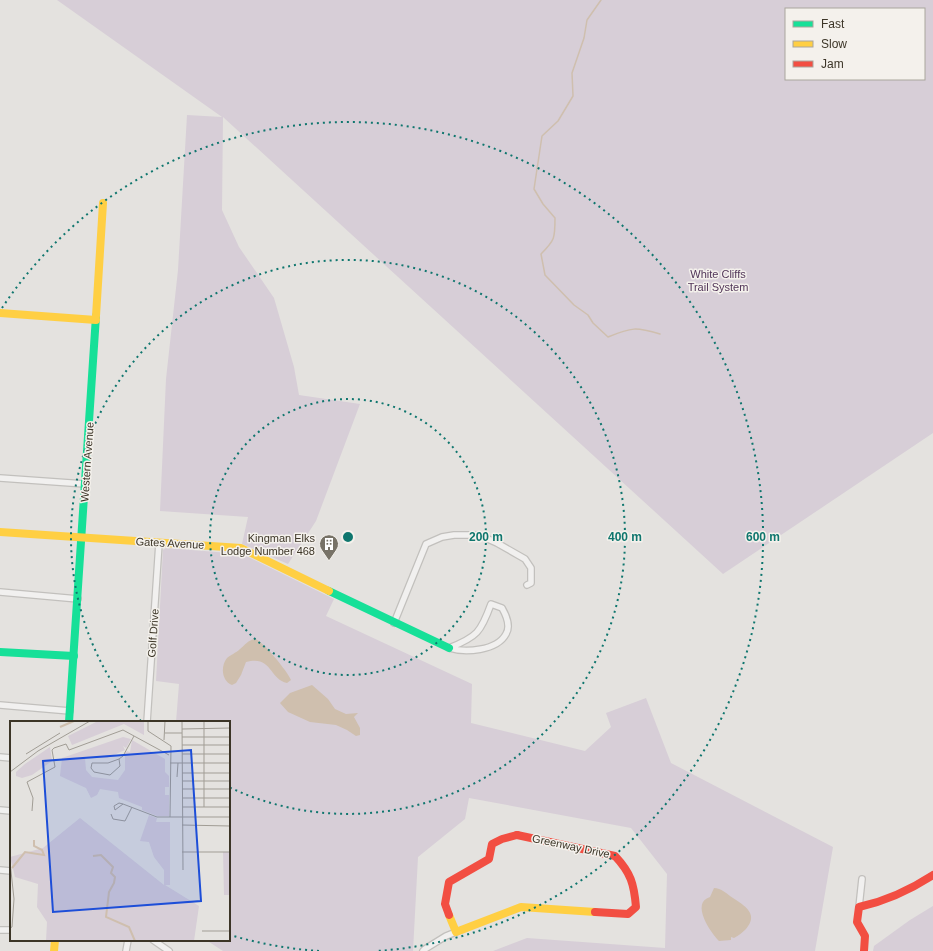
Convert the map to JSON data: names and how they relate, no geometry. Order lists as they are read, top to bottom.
{
  "streets": {
    "street": [
      "Western Avenue",
      "Gates Avenue",
      "Golf Drive",
      "Greenway Drive"
    ]
  },
  "crossings": [
    ["Western Avenue", "Gates Avenue"],
    ["Gates Avenue", "Golf Drive"]
  ],
  "parks": ["White Cliffs Trail System"],
  "places": {
    "building": ["Kingman Elks Lodge Number 468"]
  },
  "legend": ["Fast", "Slow", "Jam"],
  "rings": ["200 m", "400 m", "600 m"]
}
